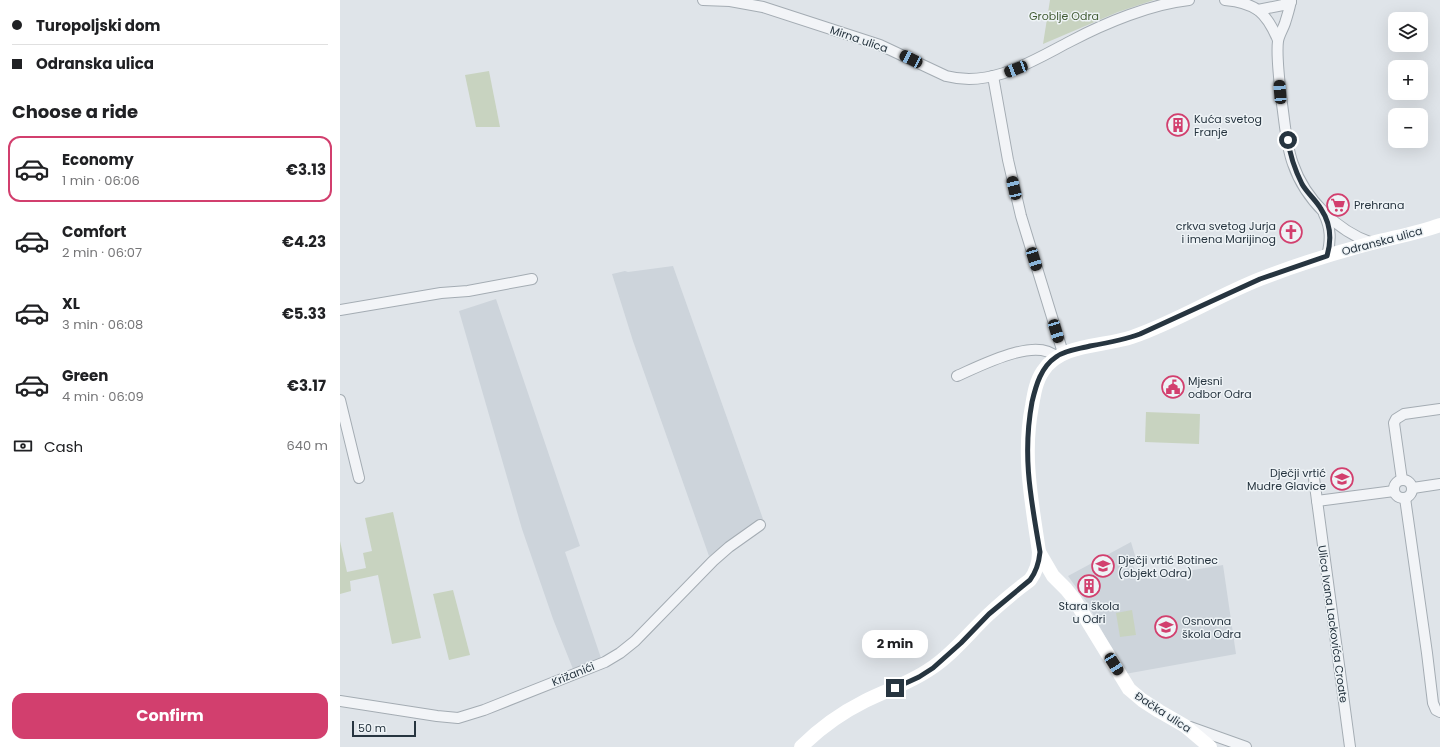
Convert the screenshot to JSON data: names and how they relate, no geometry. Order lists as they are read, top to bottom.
{
  "streets": {
    "street": [
      "Mirna ulica",
      "Odranska ulica",
      "Ulica Ivana Lackovića Croate",
      "Križanići",
      "Đačka ulica"
    ]
  },
  "parks": ["Groblje Odra"],
  "places": {
    "building": ["Kuća svetog Franje", "Stara škola u Odri"],
    "supermarket": ["Prehrana"],
    "church": ["crkva svetog Jurja i imena Marijinog"],
    "public building": ["Mjesni odbor Odra"],
    "school or university": ["Dječji vrtić Mudre Glavice", "Dječji vrtić Botinec (objekt Odra)", "Osnovna škola Odra"]
  },
  "scale_bar": "50 m",
  "page": {
    "banner": ["Turopoljski dom", "Odranska ulica"],
    "map_buttons": ["+", "−"],
    "heading": "Choose a ride",
    "list": [
      {
        "name": "Economy",
        "note": "1 min · 06:06",
        "value": "€3.13"
      },
      {
        "name": "Comfort",
        "note": "2 min · 06:07",
        "value": "€4.23"
      },
      {
        "name": "XL",
        "note": "3 min · 06:08",
        "value": "€5.33"
      },
      {
        "name": "Green",
        "note": "4 min · 06:09",
        "value": "€3.17"
      }
    ],
    "pay": ["Cash", "640 m"],
    "bubble": "2 min",
    "buttons": "Confirm",
    "scale": "50 m"
  }
}
